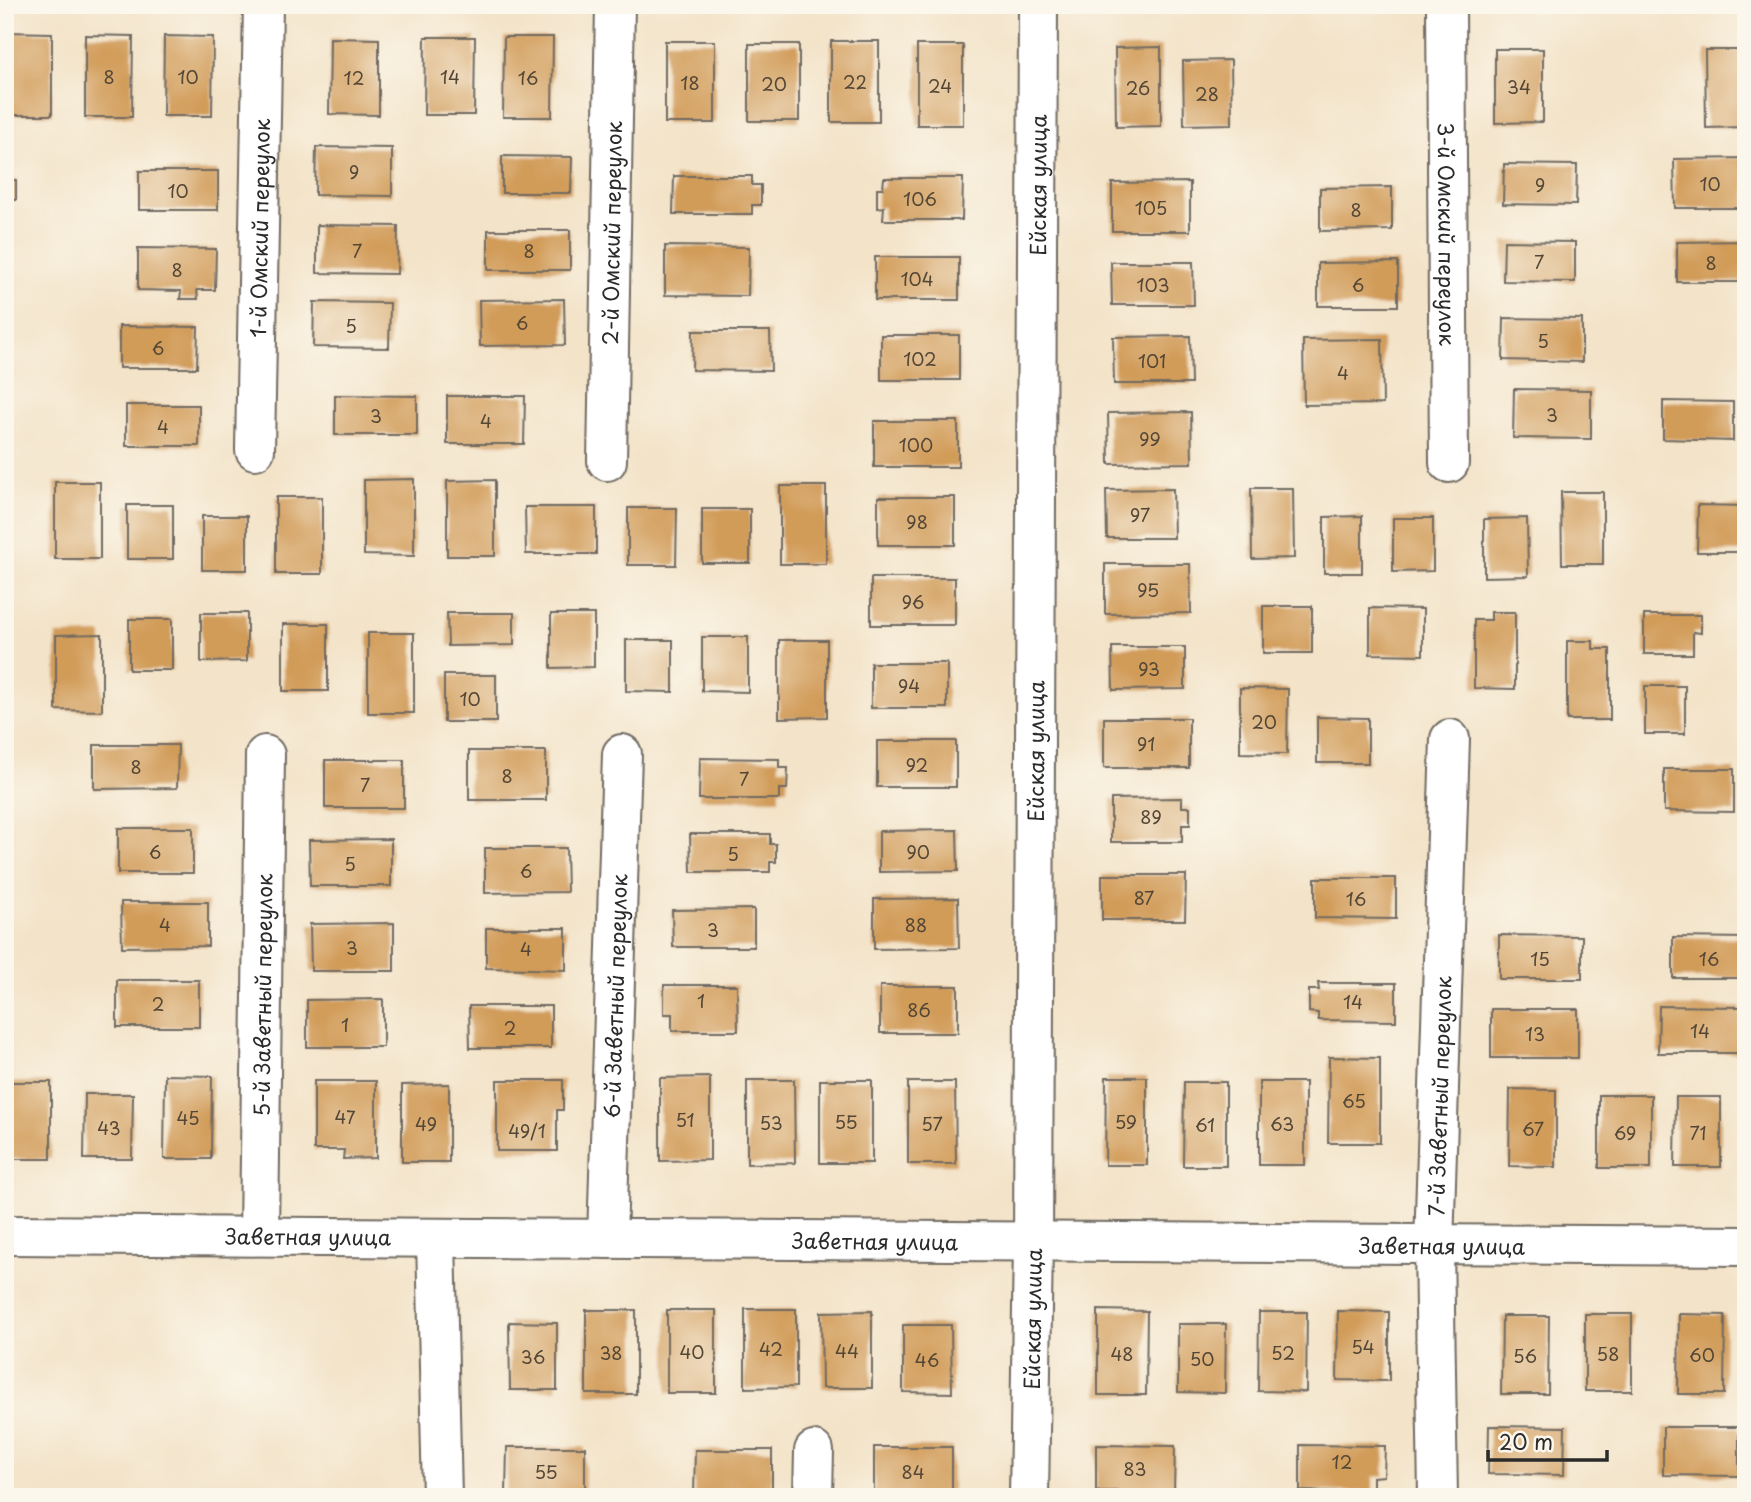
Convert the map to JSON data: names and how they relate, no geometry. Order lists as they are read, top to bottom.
{
  "streets": {
    "street": [
      "Ейская улица",
      "1-й Омский переулок",
      "2-й Омский переулок",
      "3-й Омский переулок",
      "5-й Заветный переулок",
      "6-й Заветный переулок",
      "7-й Заветный переулок",
      "Заветная улица"
    ]
  },
  "crossings": [
    ["Ейская улица", "Заветная улица"],
    ["5-й Заветный переулок", "Заветная улица"],
    ["6-й Заветный переулок", "Заветная улица"],
    ["7-й Заветный переулок", "Заветная улица"]
  ],
  "house_numbers": [
    "8",
    "10",
    "14",
    "12",
    "16",
    "22",
    "18",
    "20",
    "24",
    "34",
    "26",
    "28",
    "9",
    "10",
    "9",
    "10",
    "106",
    "105",
    "8",
    "7",
    "8",
    "7",
    "8",
    "8",
    "104",
    "103",
    "6",
    "6",
    "5",
    "5",
    "6",
    "102",
    "101",
    "4",
    "3",
    "3",
    "4",
    "4",
    "99",
    "100",
    "97",
    "98",
    "95",
    "96",
    "93",
    "94",
    "10",
    "20",
    "91",
    "92",
    "8",
    "8",
    "7",
    "7",
    "89",
    "6",
    "90",
    "5",
    "5",
    "6",
    "87",
    "16",
    "4",
    "88",
    "3",
    "3",
    "4",
    "15",
    "16",
    "1",
    "14",
    "2",
    "86",
    "1",
    "2",
    "14",
    "13",
    "65",
    "47",
    "45",
    "51",
    "55",
    "59",
    "53",
    "49",
    "57",
    "63",
    "61",
    "43",
    "67",
    "49/1",
    "69",
    "71",
    "54",
    "42",
    "44",
    "40",
    "38",
    "52",
    "48",
    "58",
    "60",
    "56",
    "36",
    "50",
    "46",
    "12",
    "83",
    "55",
    "84"
  ],
  "scale_bar": "20 m"
}
